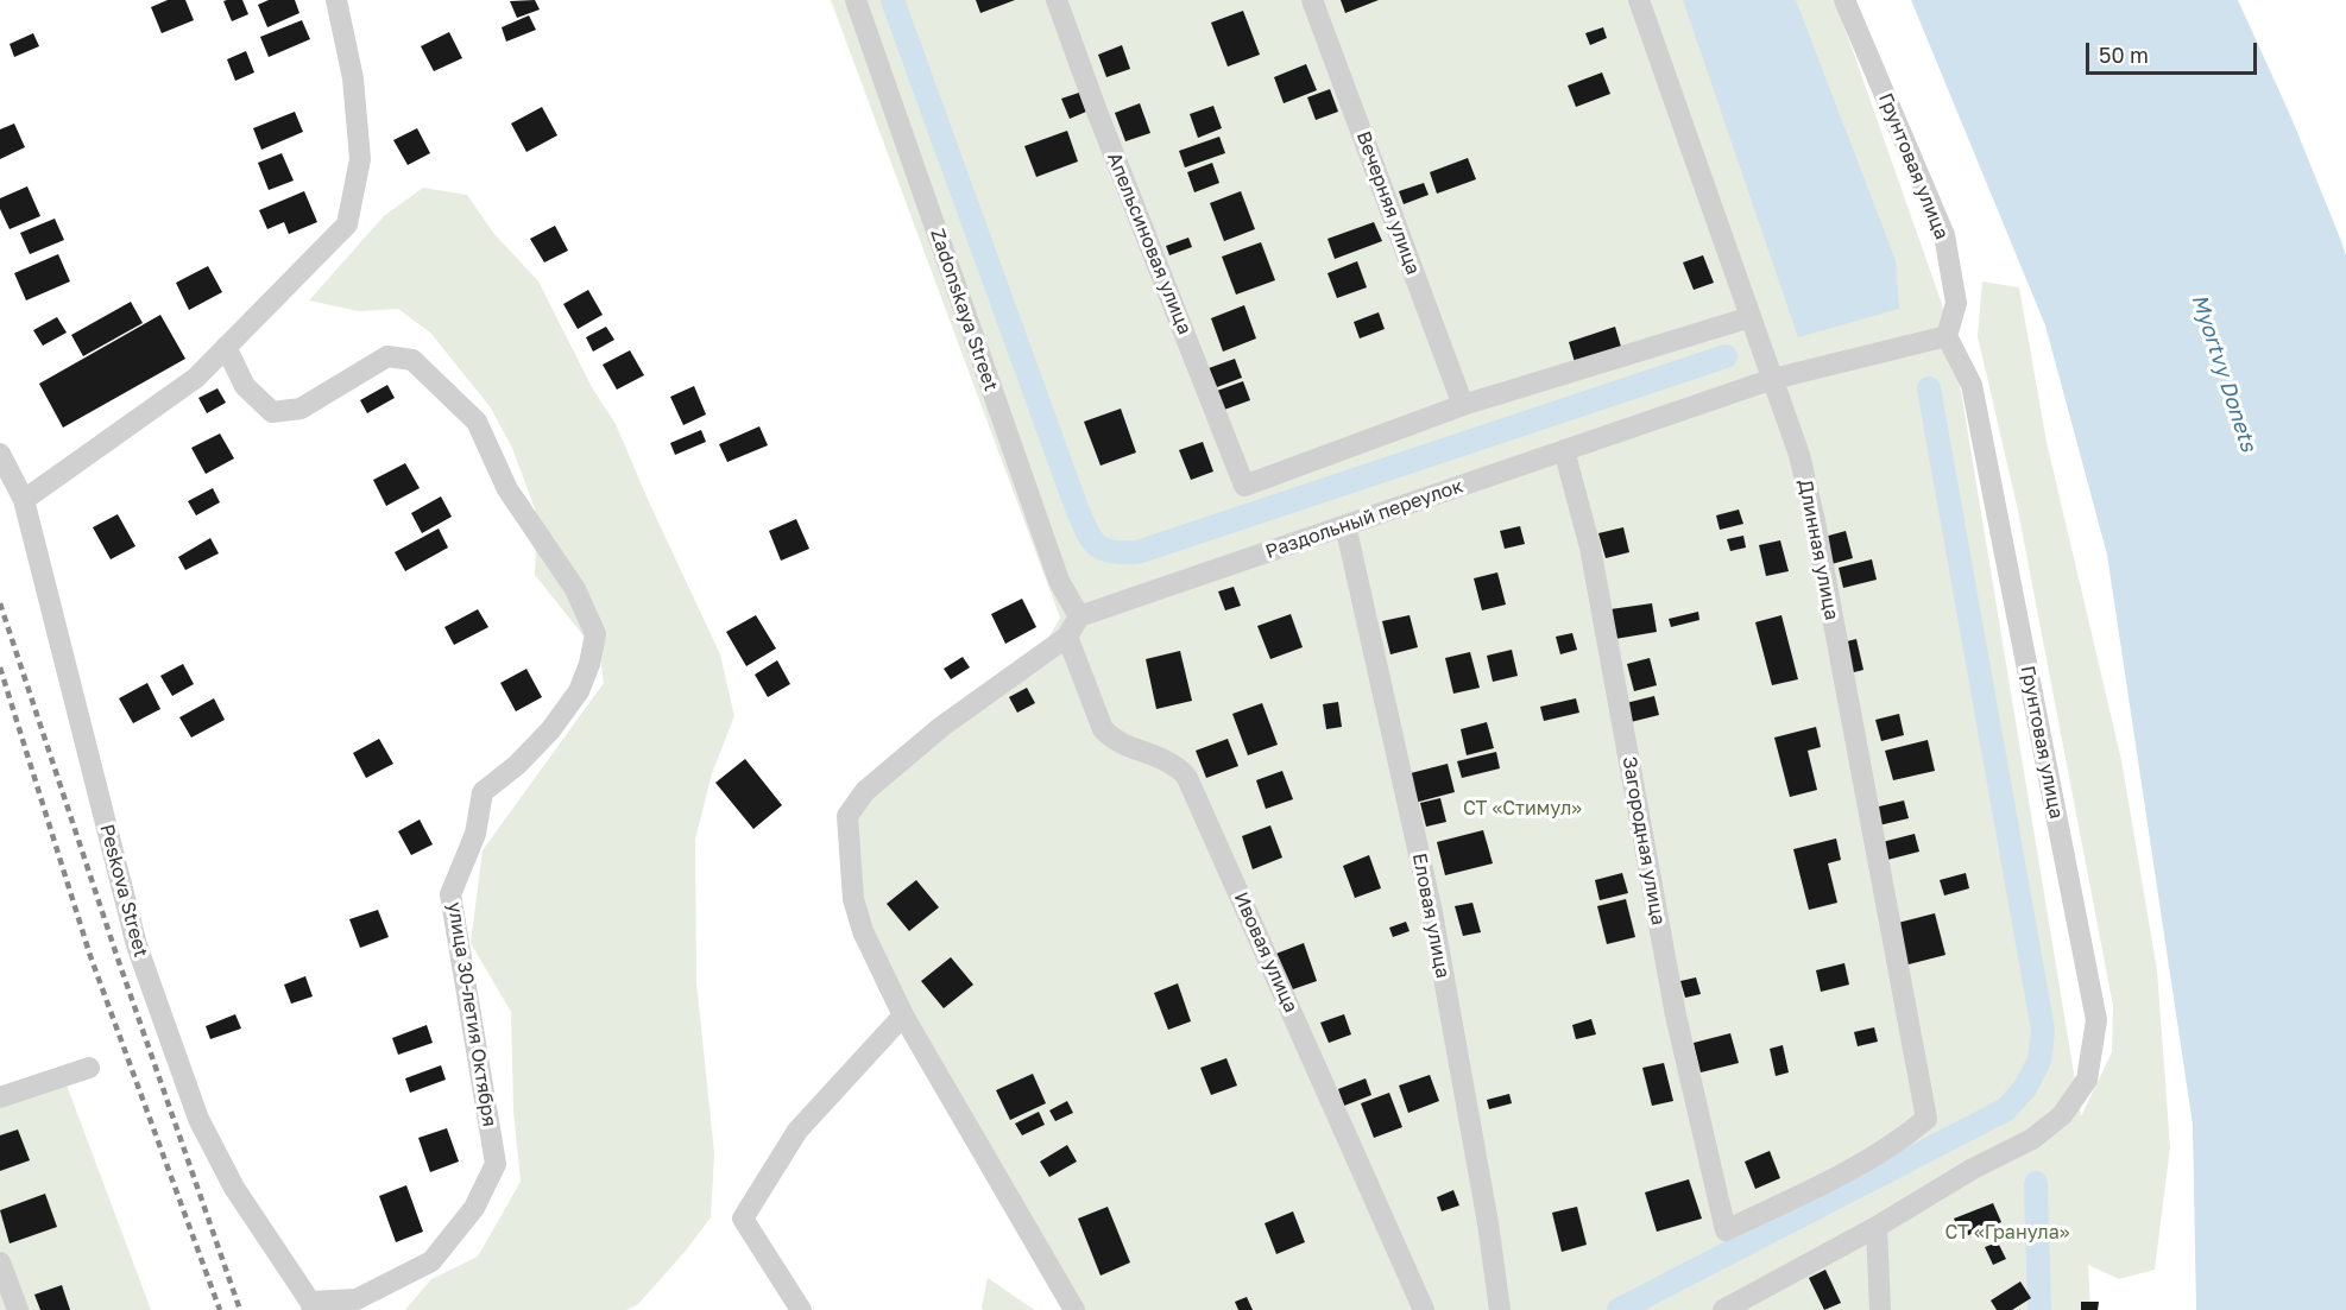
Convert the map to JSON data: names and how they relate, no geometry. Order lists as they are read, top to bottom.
{
  "streets": {
    "street": [
      "Грунтовая улица",
      "Вечерняя улица",
      "Апельсиновая улица",
      "Zadonskaya Street",
      "Раздольный переулок",
      "Длинная улица",
      "Загородная улица",
      "Peskova Street",
      "Еловая улица",
      "Ивовая улица",
      "улица 30-летия Октября"
    ]
  },
  "crossings": [
    ["Грунтовая улица", "Раздольный переулок"],
    ["Вечерняя улица", "Апельсиновая улица"],
    ["Zadonskaya Street", "Раздольный переулок"],
    ["Раздольный переулок", "Длинная улица"],
    ["Раздольный переулок", "Загородная улица"],
    ["Раздольный переулок", "Еловая улица"],
    ["Длинная улица", "Загородная улица"],
    ["Peskova Street", "улица 30-летия Октября"]
  ],
  "water": ["Myortvy Donets"],
  "parks": ["СТ «Стимул»", "СТ «Гранула»"],
  "scale_bar": "50 m"
}
